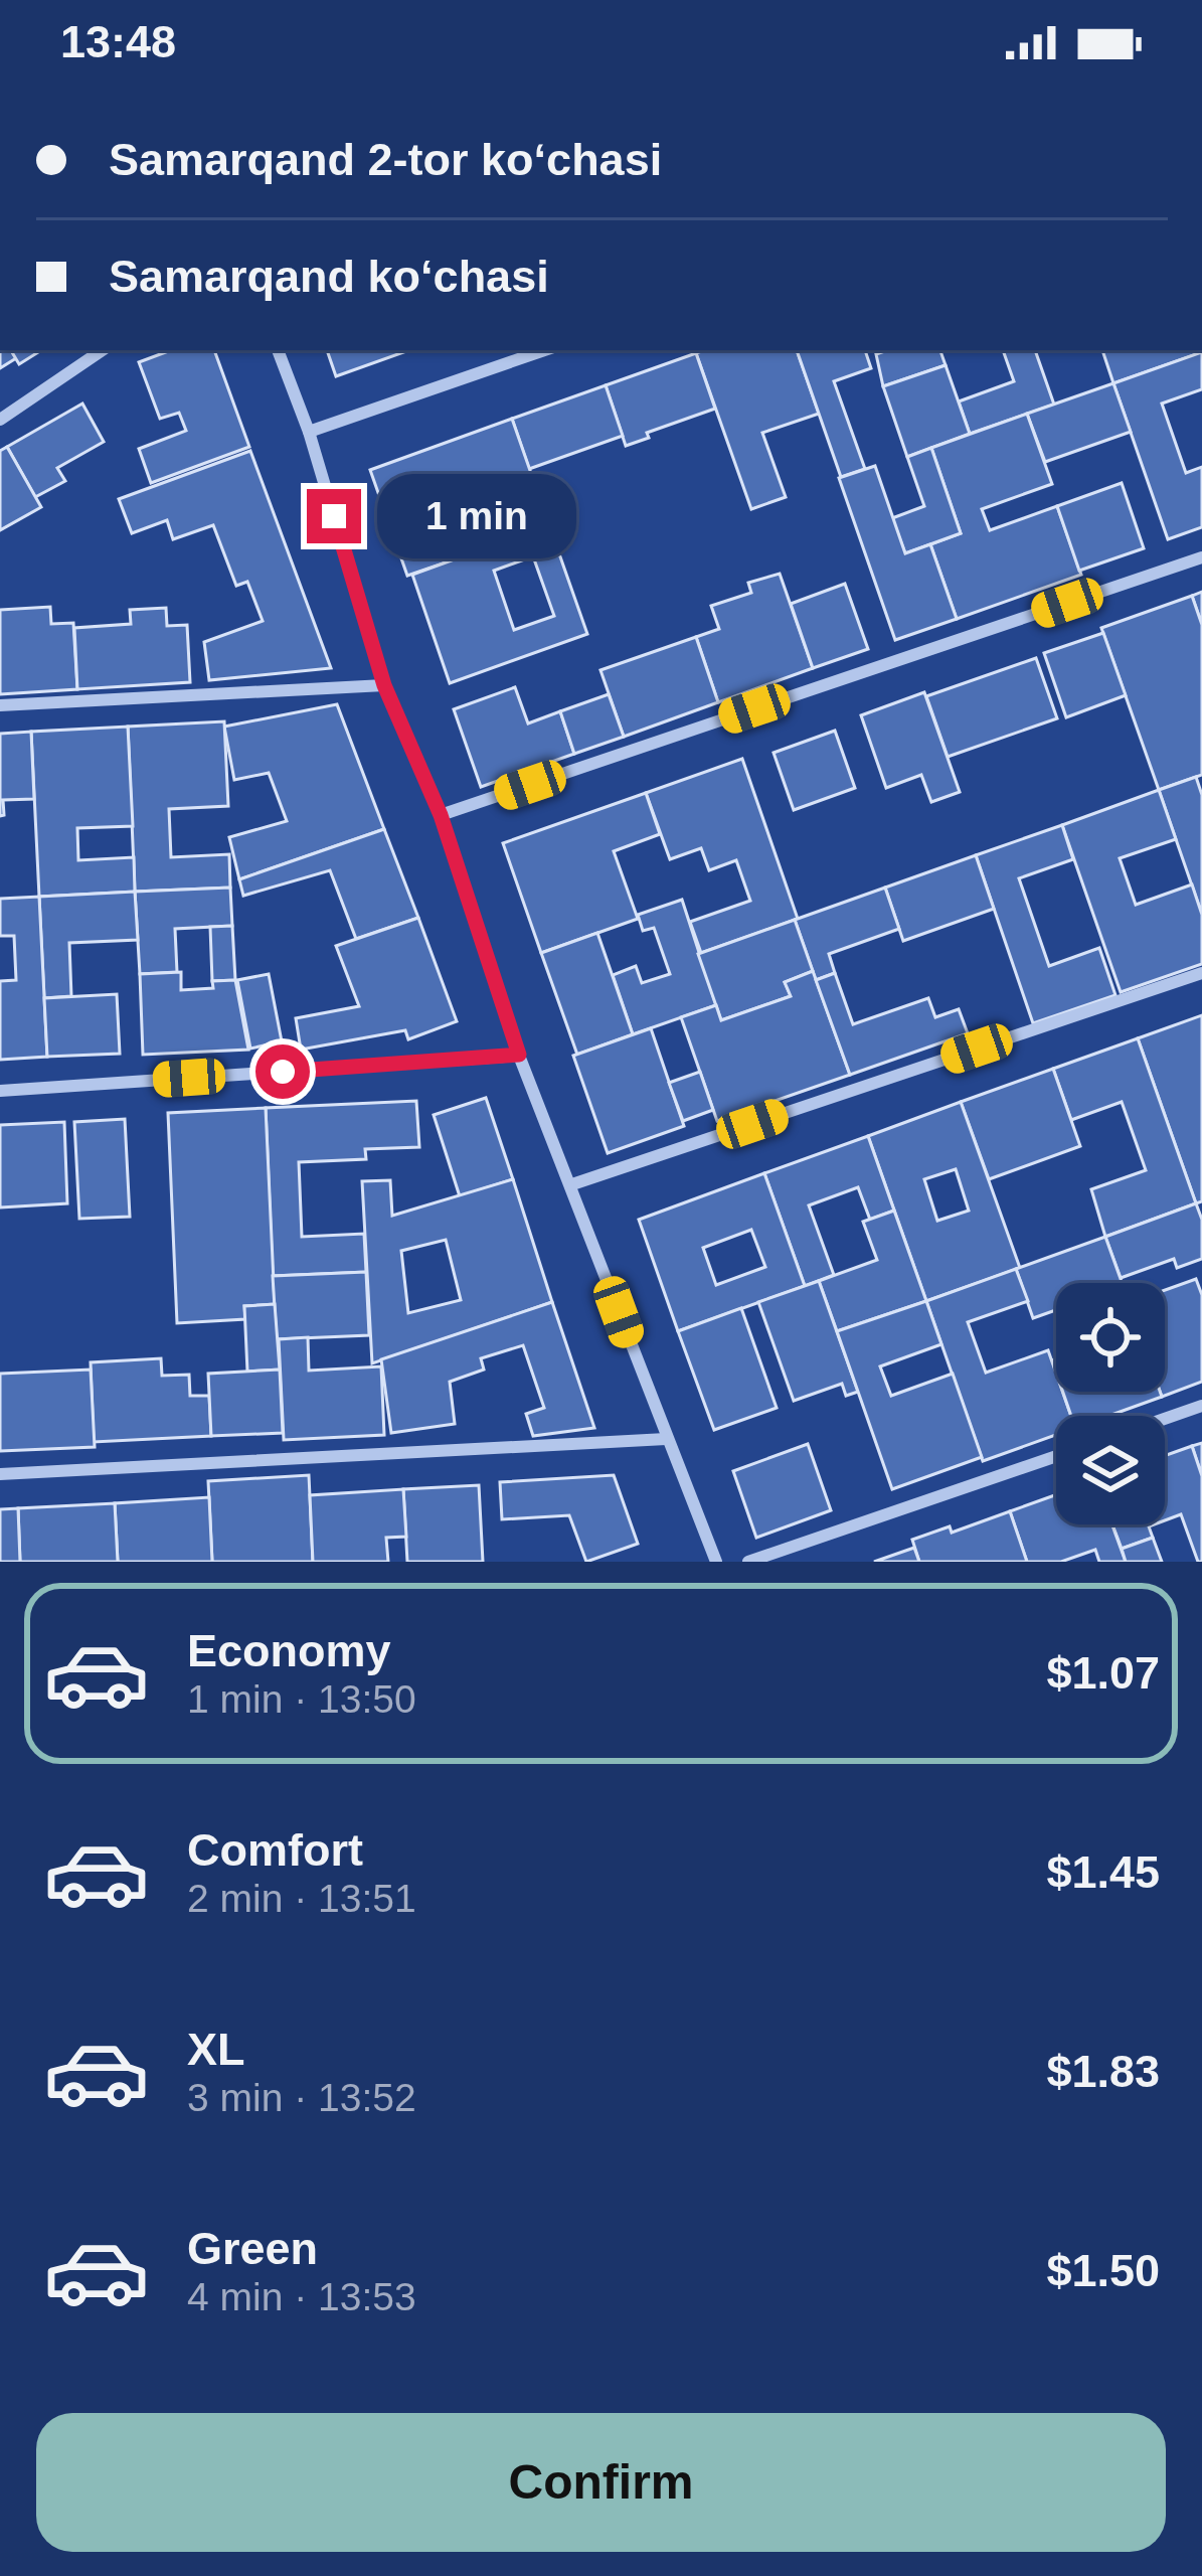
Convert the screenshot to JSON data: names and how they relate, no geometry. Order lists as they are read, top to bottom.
{
  "page": {
    "status": "13:48",
    "banner": ["Samarqand 2-tor koʻchasi", "Samarqand ko‘chasi"],
    "bubble": "1 min",
    "list": [
      {
        "name": "Economy",
        "note": "1 min · 13:50",
        "value": "$1.07"
      },
      {
        "name": "Comfort",
        "note": "2 min · 13:51",
        "value": "$1.45"
      },
      {
        "name": "XL",
        "note": "3 min · 13:52",
        "value": "$1.83"
      },
      {
        "name": "Green",
        "note": "4 min · 13:53",
        "value": "$1.50"
      }
    ],
    "buttons": "Confirm"
  }
}
